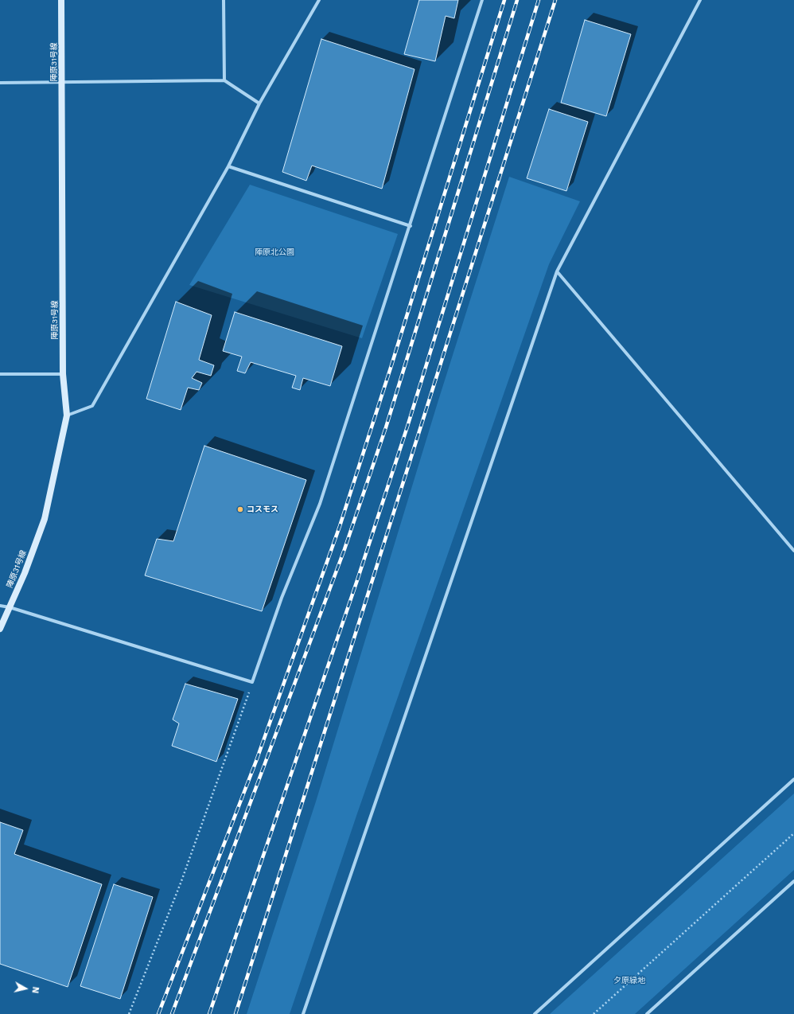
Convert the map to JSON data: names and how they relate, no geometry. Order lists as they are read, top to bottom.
{
  "streets": {
    "street": ["陣原31号線"]
  },
  "parks": ["陣原北公園", "夕原緑地"],
  "places": ["コスモス"],
  "north": "right"
}
